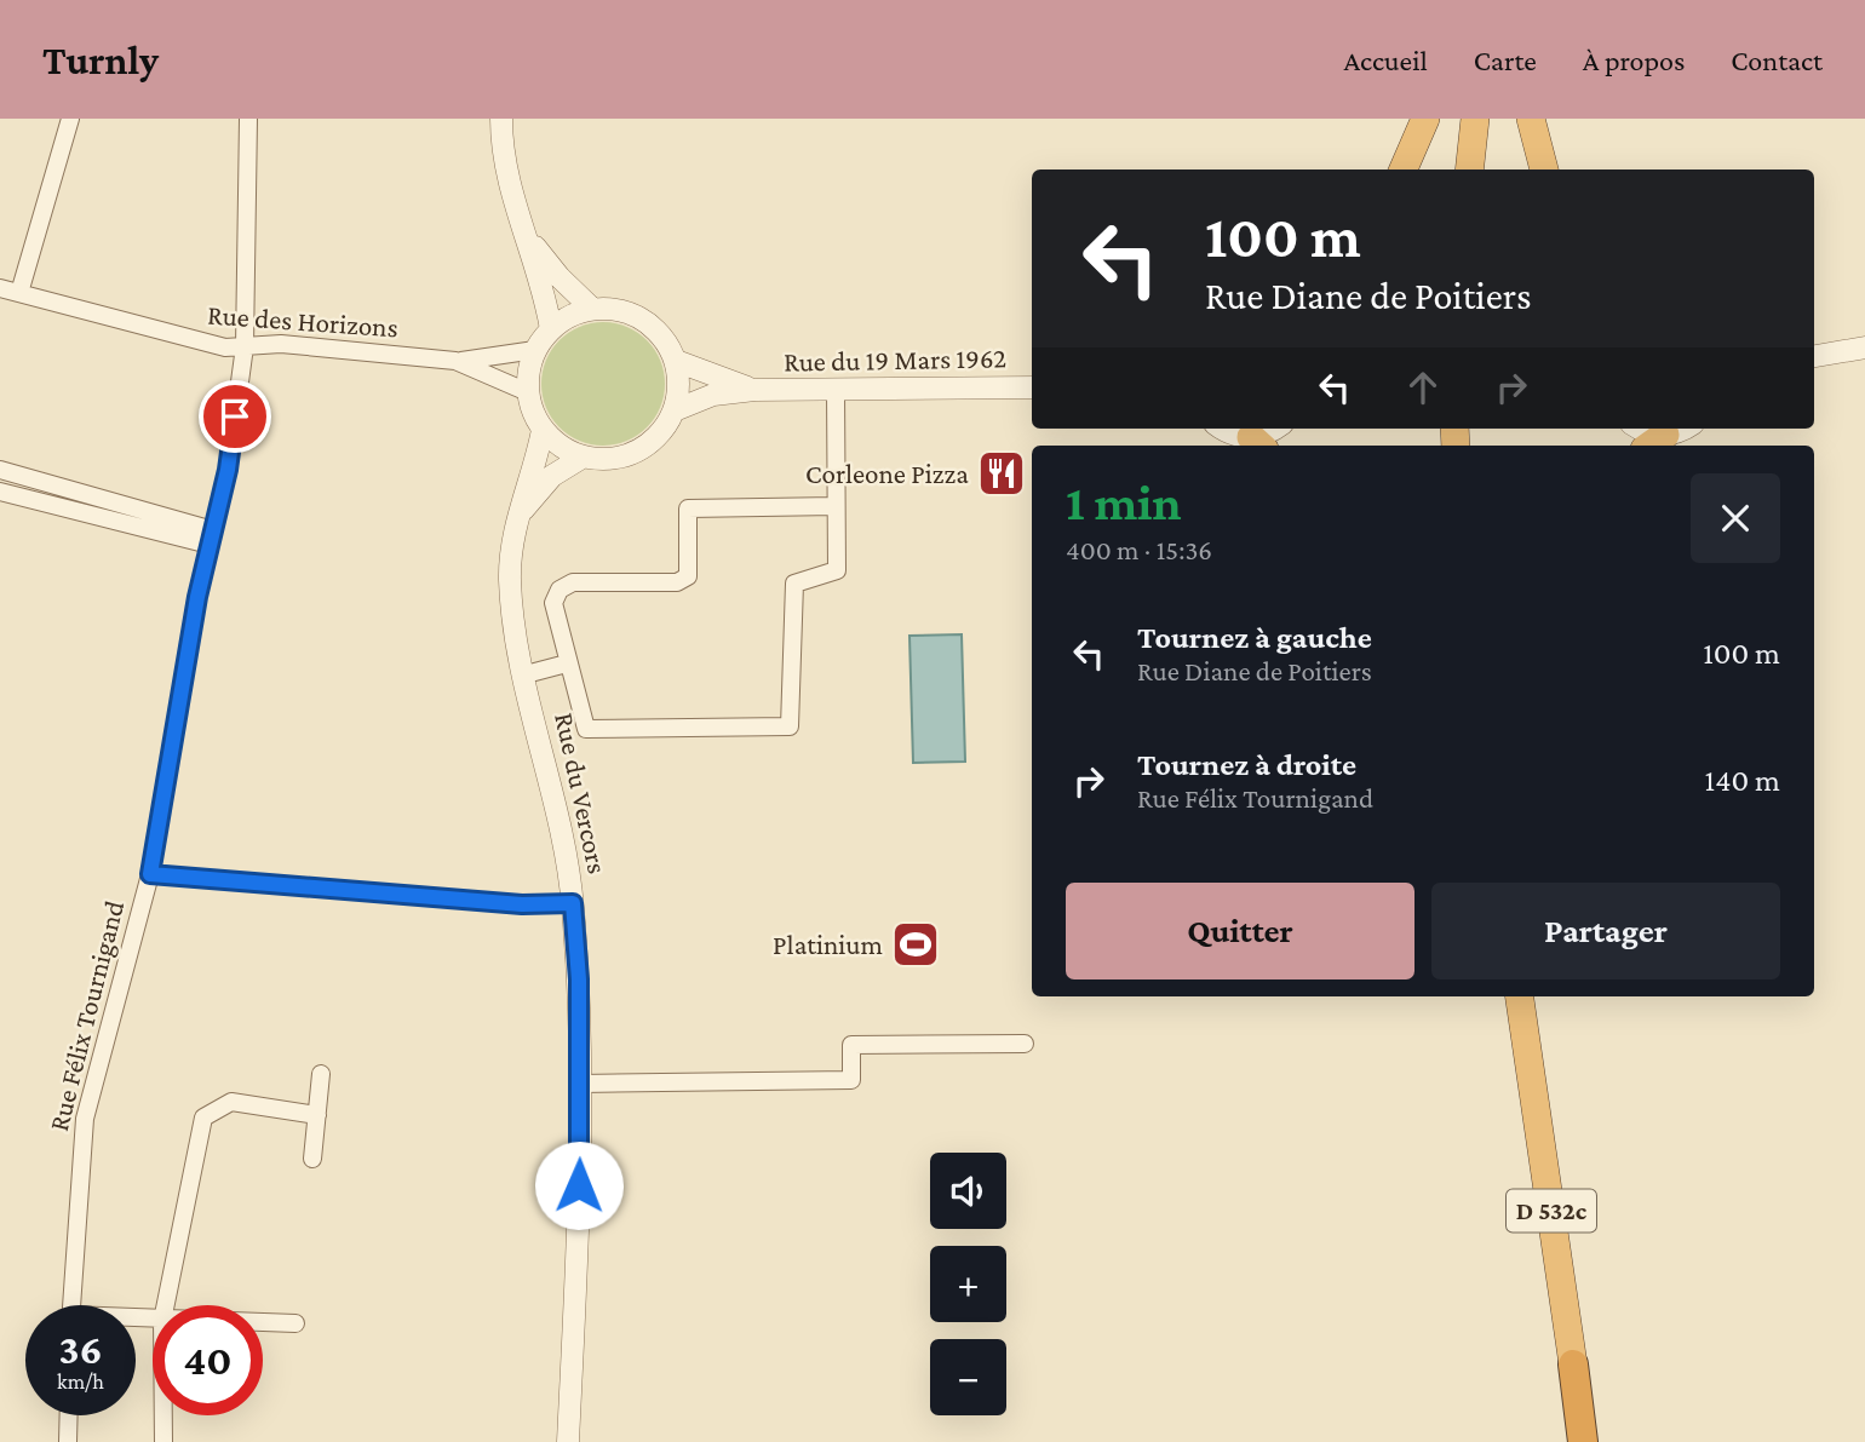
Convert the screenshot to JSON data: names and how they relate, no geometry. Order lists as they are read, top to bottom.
{
  "streets": {
    "highway": ["D 532c"],
    "street": [
      "Rue des Horizons",
      "Rue du 19 Mars 1962",
      "Rue du Vercors",
      "Rue Félix Tournigand"
    ]
  },
  "crossings": [
    ["Rue des Horizons", "Rue du 19 Mars 1962"],
    ["Rue des Horizons", "Rue du Vercors"],
    ["Rue des Horizons", "Rue Félix Tournigand"],
    ["Rue du 19 Mars 1962", "Rue du Vercors"]
  ],
  "places": {
    "restaurant": ["Corleone Pizza"],
    "sports": ["Platinium"]
  },
  "page": {
    "header": "Turnly",
    "nav": [
      "Accueil",
      "Carte",
      "À propos",
      "Contact"
    ],
    "turn": ["100 m", "Rue Diane de Poitiers"],
    "heading": ["1 min", "400 m · 15:36"],
    "list": [
      {
        "name": "Tournez à gauche",
        "note": "Rue Diane de Poitiers",
        "value": "100 m"
      },
      {
        "name": "Tournez à droite",
        "note": "Rue Félix Tournigand",
        "value": "140 m"
      }
    ],
    "buttons": ["Quitter", "Partager"],
    "map_buttons": ["+", "−"],
    "speed": "36 km/h",
    "limit": "40"
  }
}
